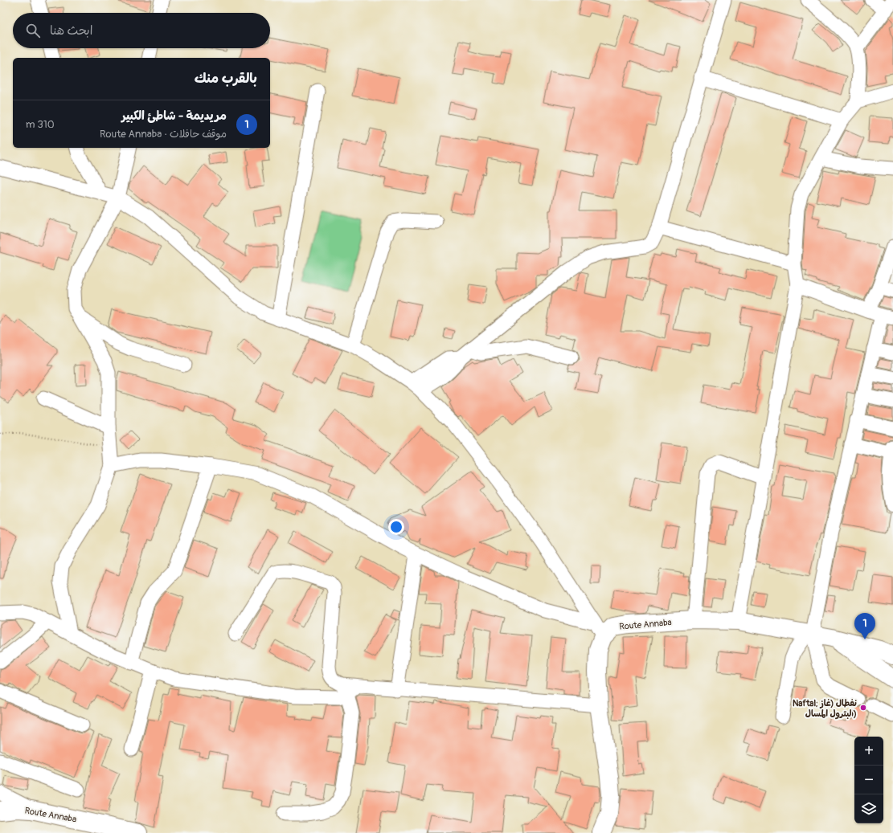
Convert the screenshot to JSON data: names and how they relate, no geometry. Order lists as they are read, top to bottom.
{
  "streets": {
    "main road": ["Route Annaba"]
  },
  "places": ["Naftal; نفطال (غاز البترول المسال)"],
  "page": {
    "search": "ابحث هنا",
    "heading": "بالقرب منك",
    "list": [
      {
        "mark": "1",
        "name": "مريديمة - شاطئ الكبير",
        "note": "موقف حافلات · Route Annaba",
        "value": "310 m"
      }
    ],
    "pins": "1",
    "map_buttons": ["+", "−"]
  }
}
